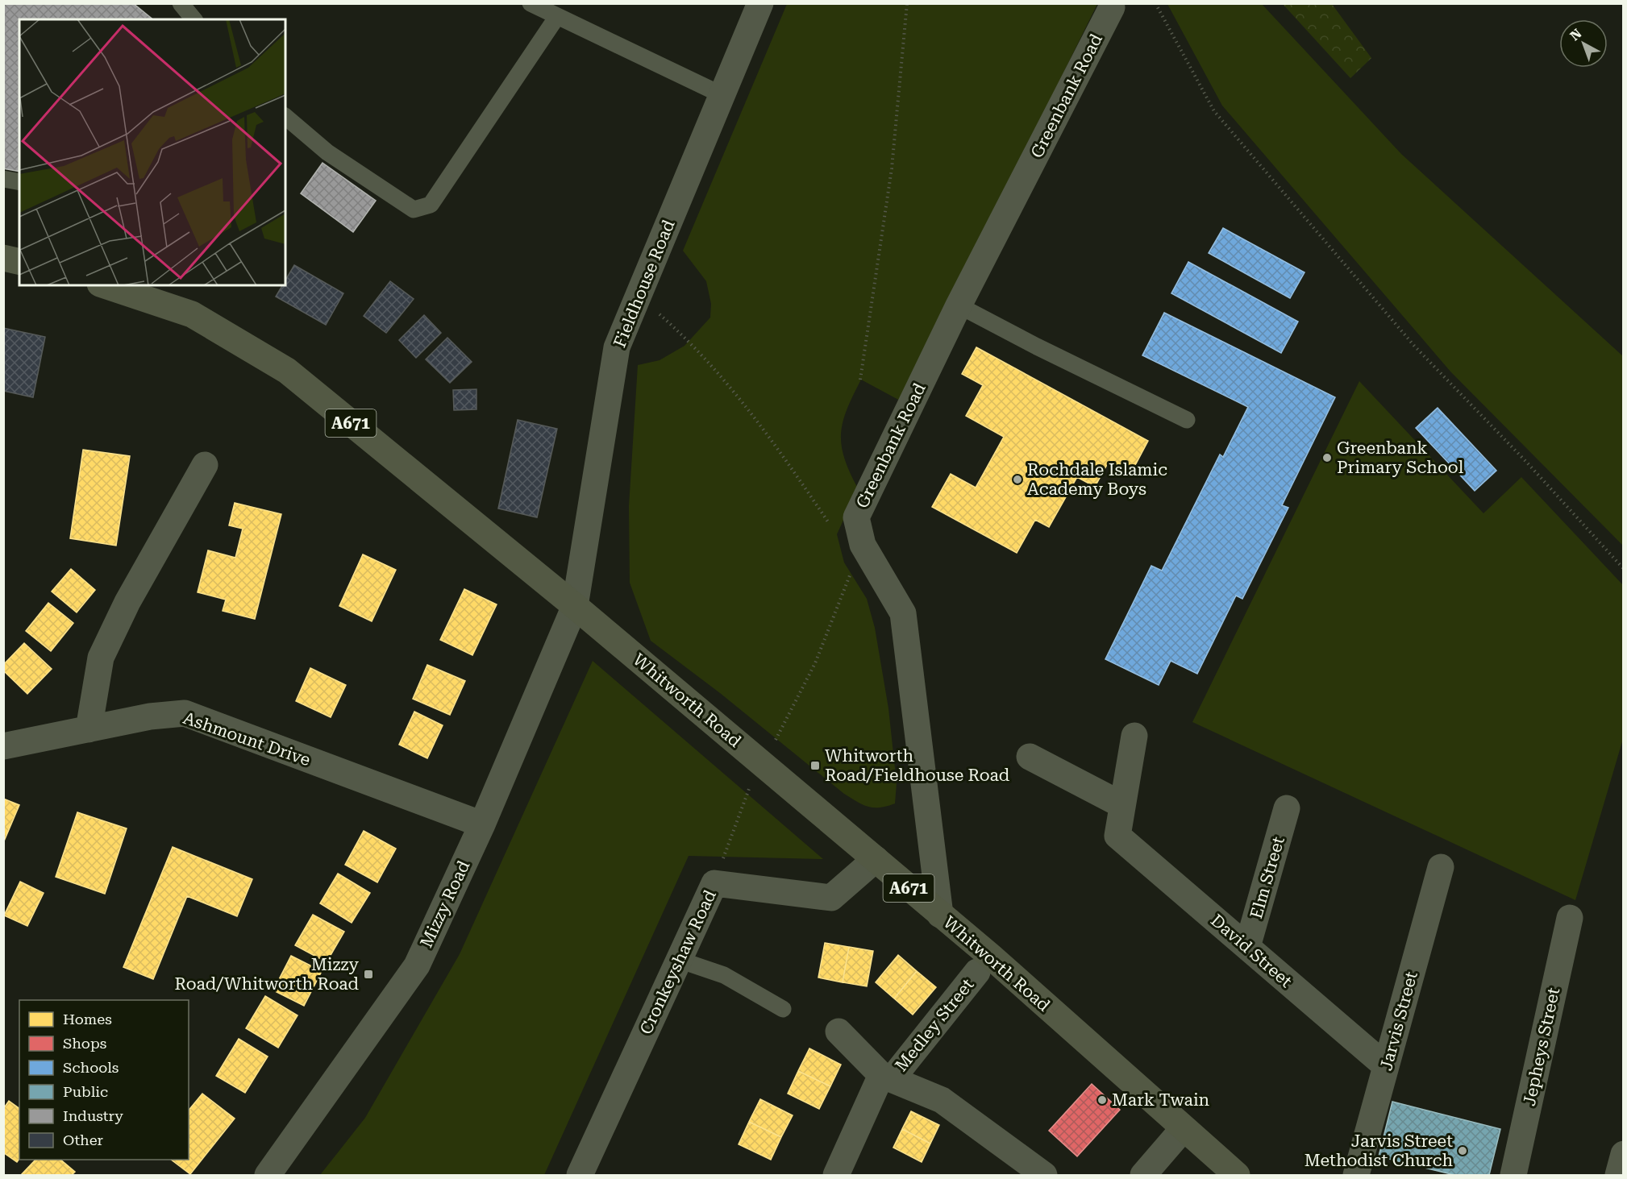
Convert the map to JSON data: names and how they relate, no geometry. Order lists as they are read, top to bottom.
{
  "streets": {
    "main road": ["A671", "Whitworth Road"],
    "street": [
      "Greenbank Road",
      "Fieldhouse Road",
      "Ashmount Drive",
      "Elm Street",
      "Mizzy Road",
      "David Street",
      "Cronkeyshaw Road",
      "Jarvis Street",
      "Medley Street",
      "Jepheys Street"
    ]
  },
  "crossings": [
    ["Greenbank Road", "Whitworth Road"],
    ["Fieldhouse Road", "Whitworth Road"],
    ["Fieldhouse Road", "Mizzy Road"],
    ["Whitworth Road", "Mizzy Road"],
    ["Whitworth Road", "Cronkeyshaw Road"],
    ["Ashmount Drive", "Mizzy Road"],
    ["Elm Street", "David Street"],
    ["David Street", "Jarvis Street"]
  ],
  "places": {
    "other": [
      "Greenbank Primary School",
      "Rochdale Islamic Academy Boys",
      "Mark Twain",
      "Jarvis Street Methodist Church"
    ],
    "transit": ["Whitworth Road/Fieldhouse Road", "Mizzy Road/Whitworth Road"]
  },
  "legend": [
    "Homes",
    "Shops",
    "Schools",
    "Public",
    "Industry",
    "Other"
  ],
  "north": "top left"
}
